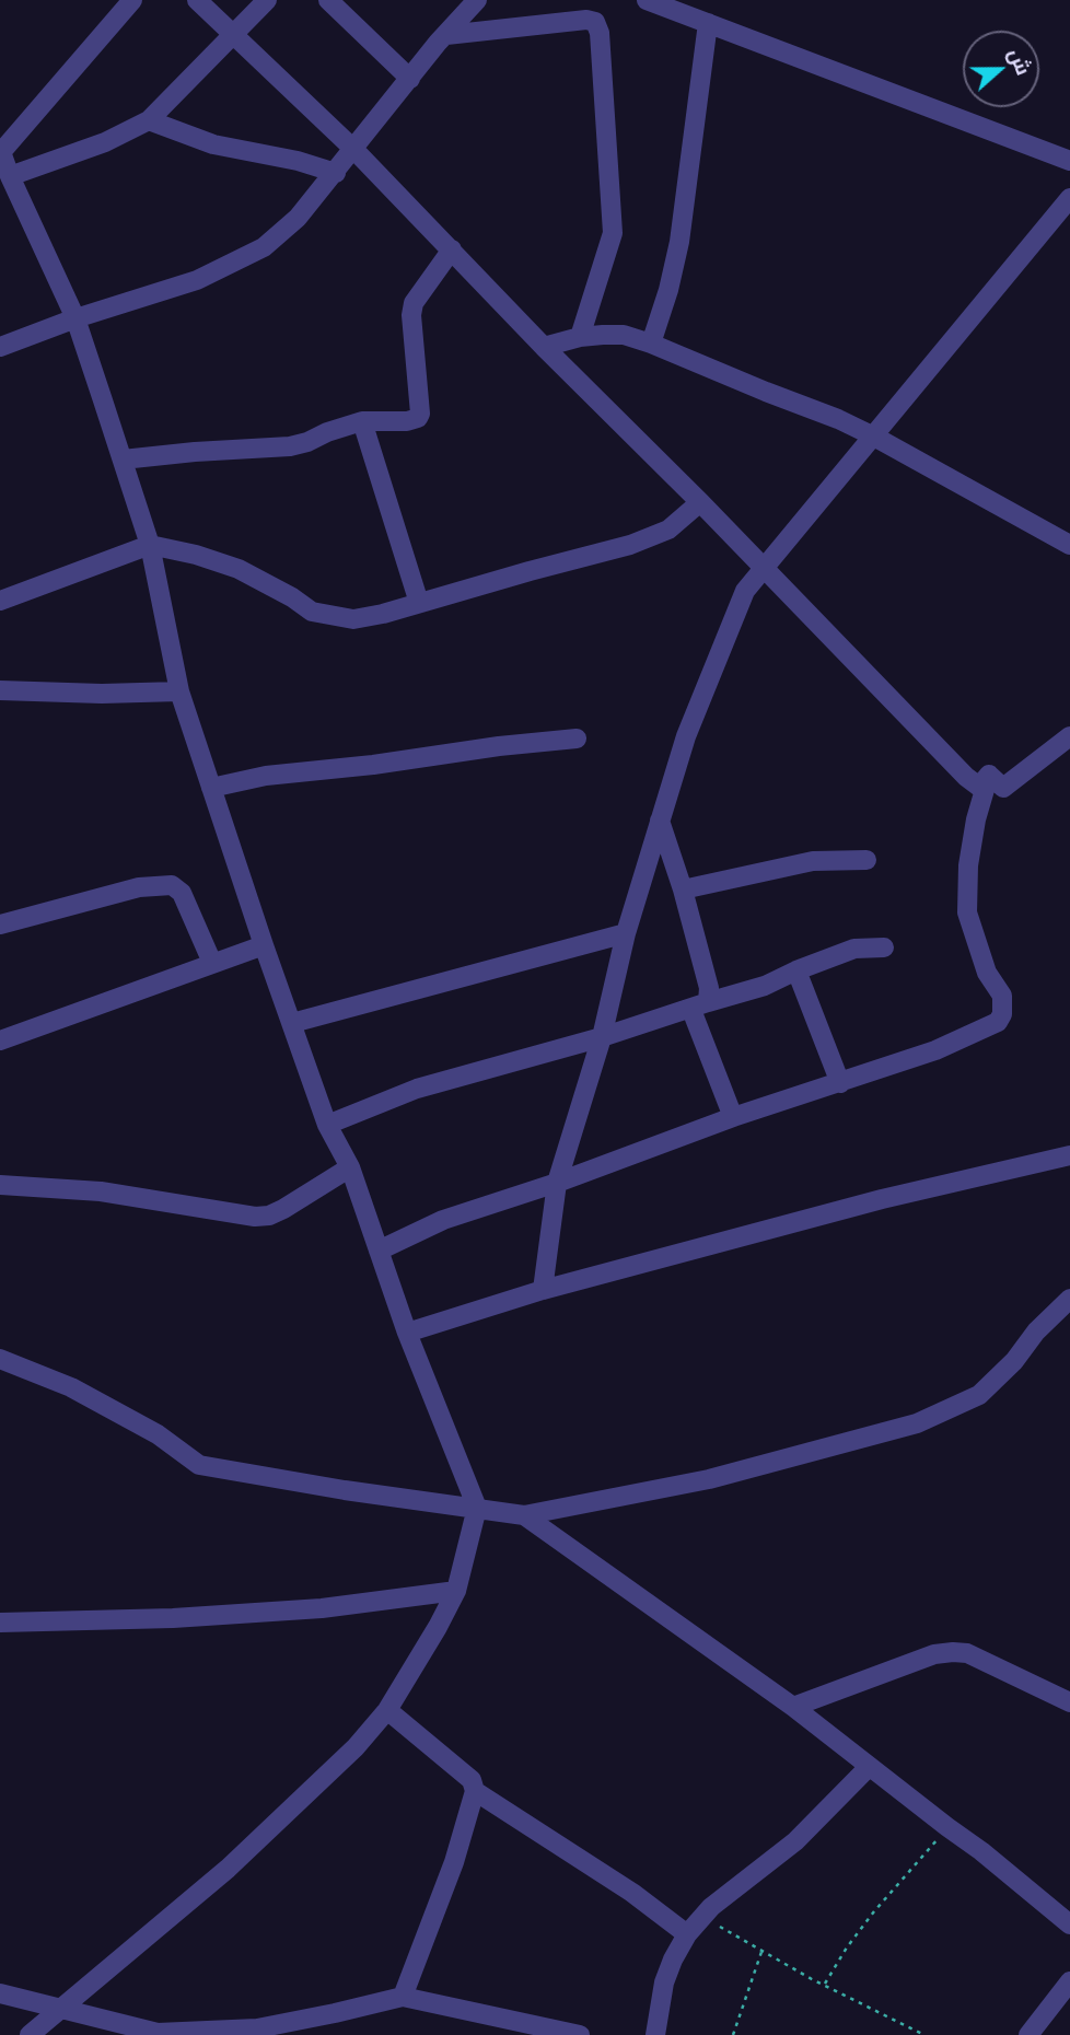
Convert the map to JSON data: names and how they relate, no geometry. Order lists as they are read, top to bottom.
{
  "north": "right"
}
